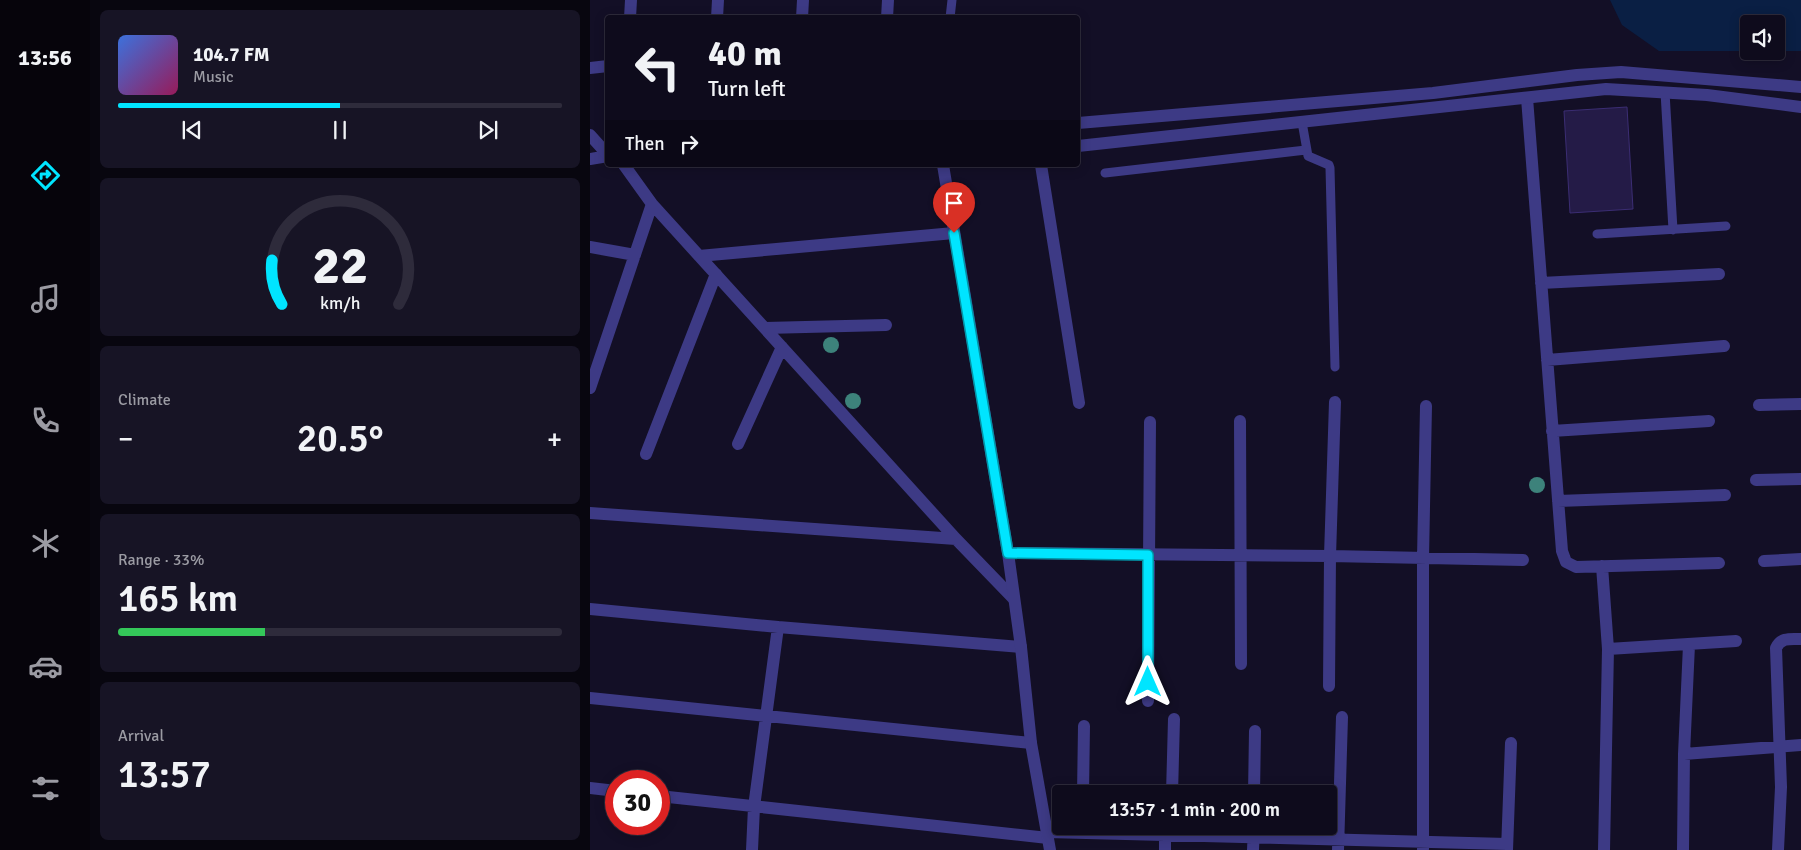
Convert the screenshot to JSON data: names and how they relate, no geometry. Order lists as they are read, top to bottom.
{
  "page": {
    "tabs": "13:56",
    "turn": ["40 m", "Turn left"],
    "song": ["104.7 FM", "Music"],
    "then": "Then",
    "tile": [
      "Climate",
      ["Range · 33%", "165 km"],
      ["Arrival", "13:57"]
    ],
    "heat": ["−", "20.5°", "+"],
    "limit": "30",
    "trip": "13:57 · 1 min · 200 m",
    "gauge": ["22", "km/h"]
  }
}
